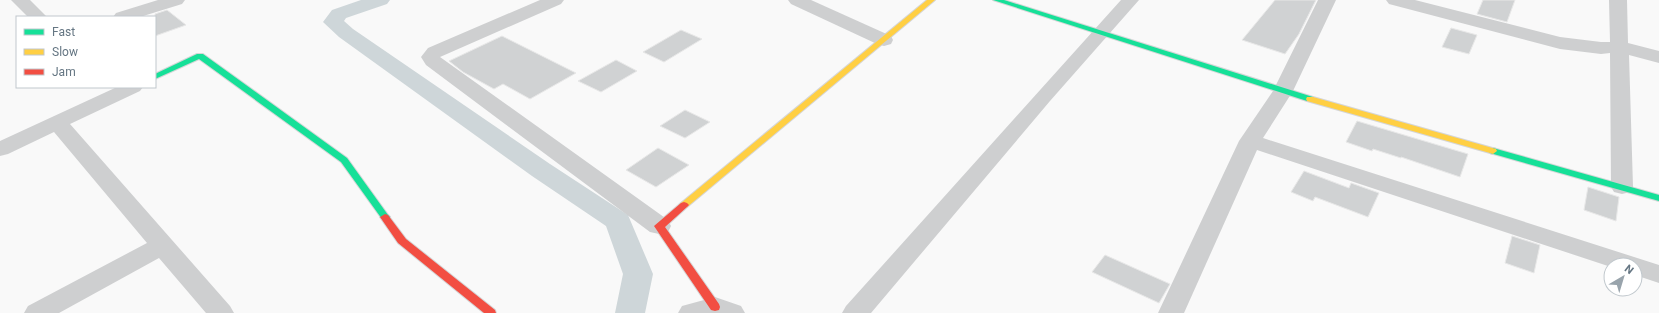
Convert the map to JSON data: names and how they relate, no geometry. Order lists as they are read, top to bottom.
{
  "legend": ["Fast", "Slow", "Jam"],
  "north": "top right"
}
